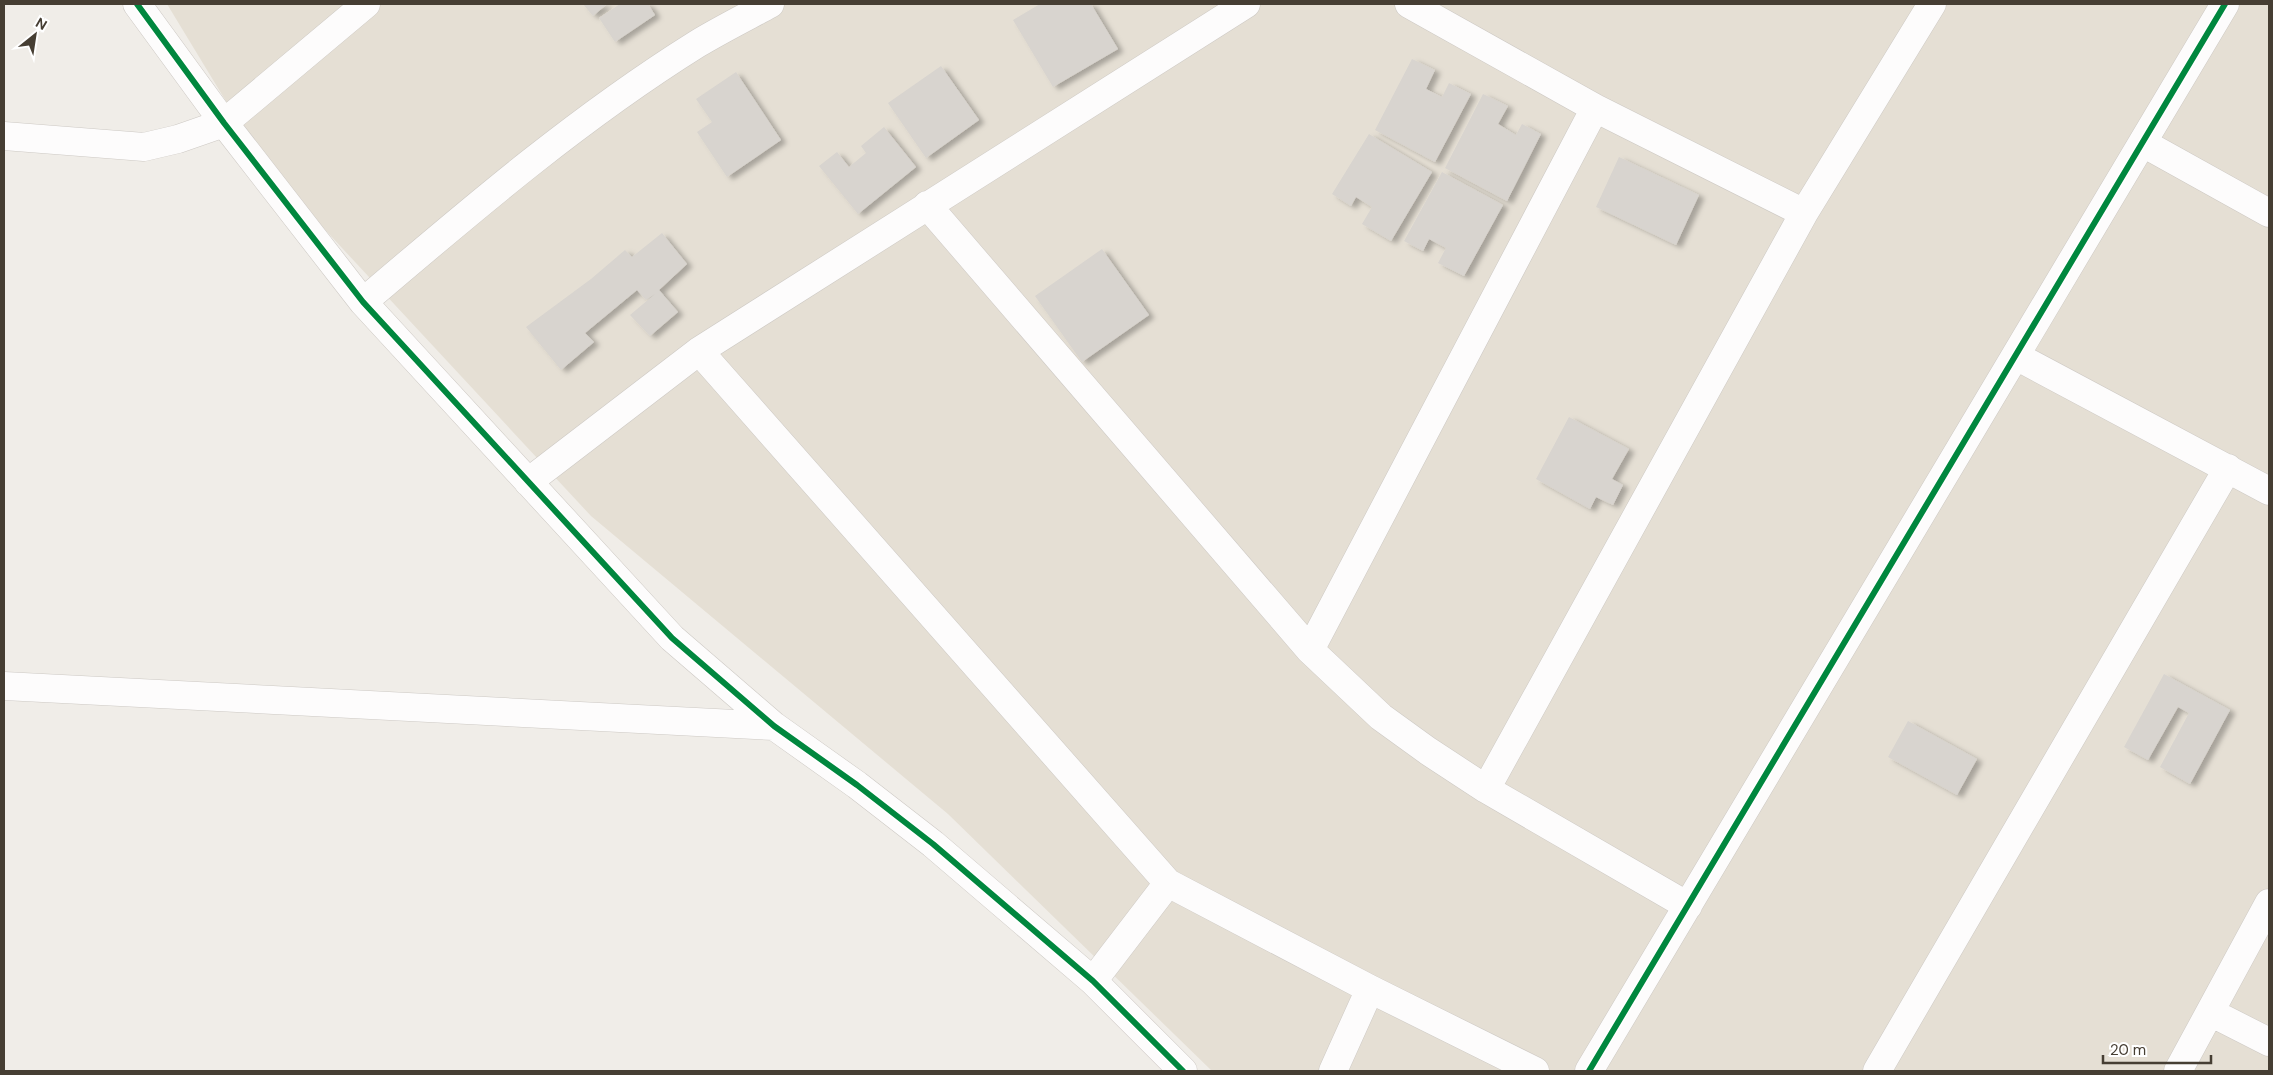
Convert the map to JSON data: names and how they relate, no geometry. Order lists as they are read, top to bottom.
{
  "scale_bar": "20 m",
  "north": "top right"
}
